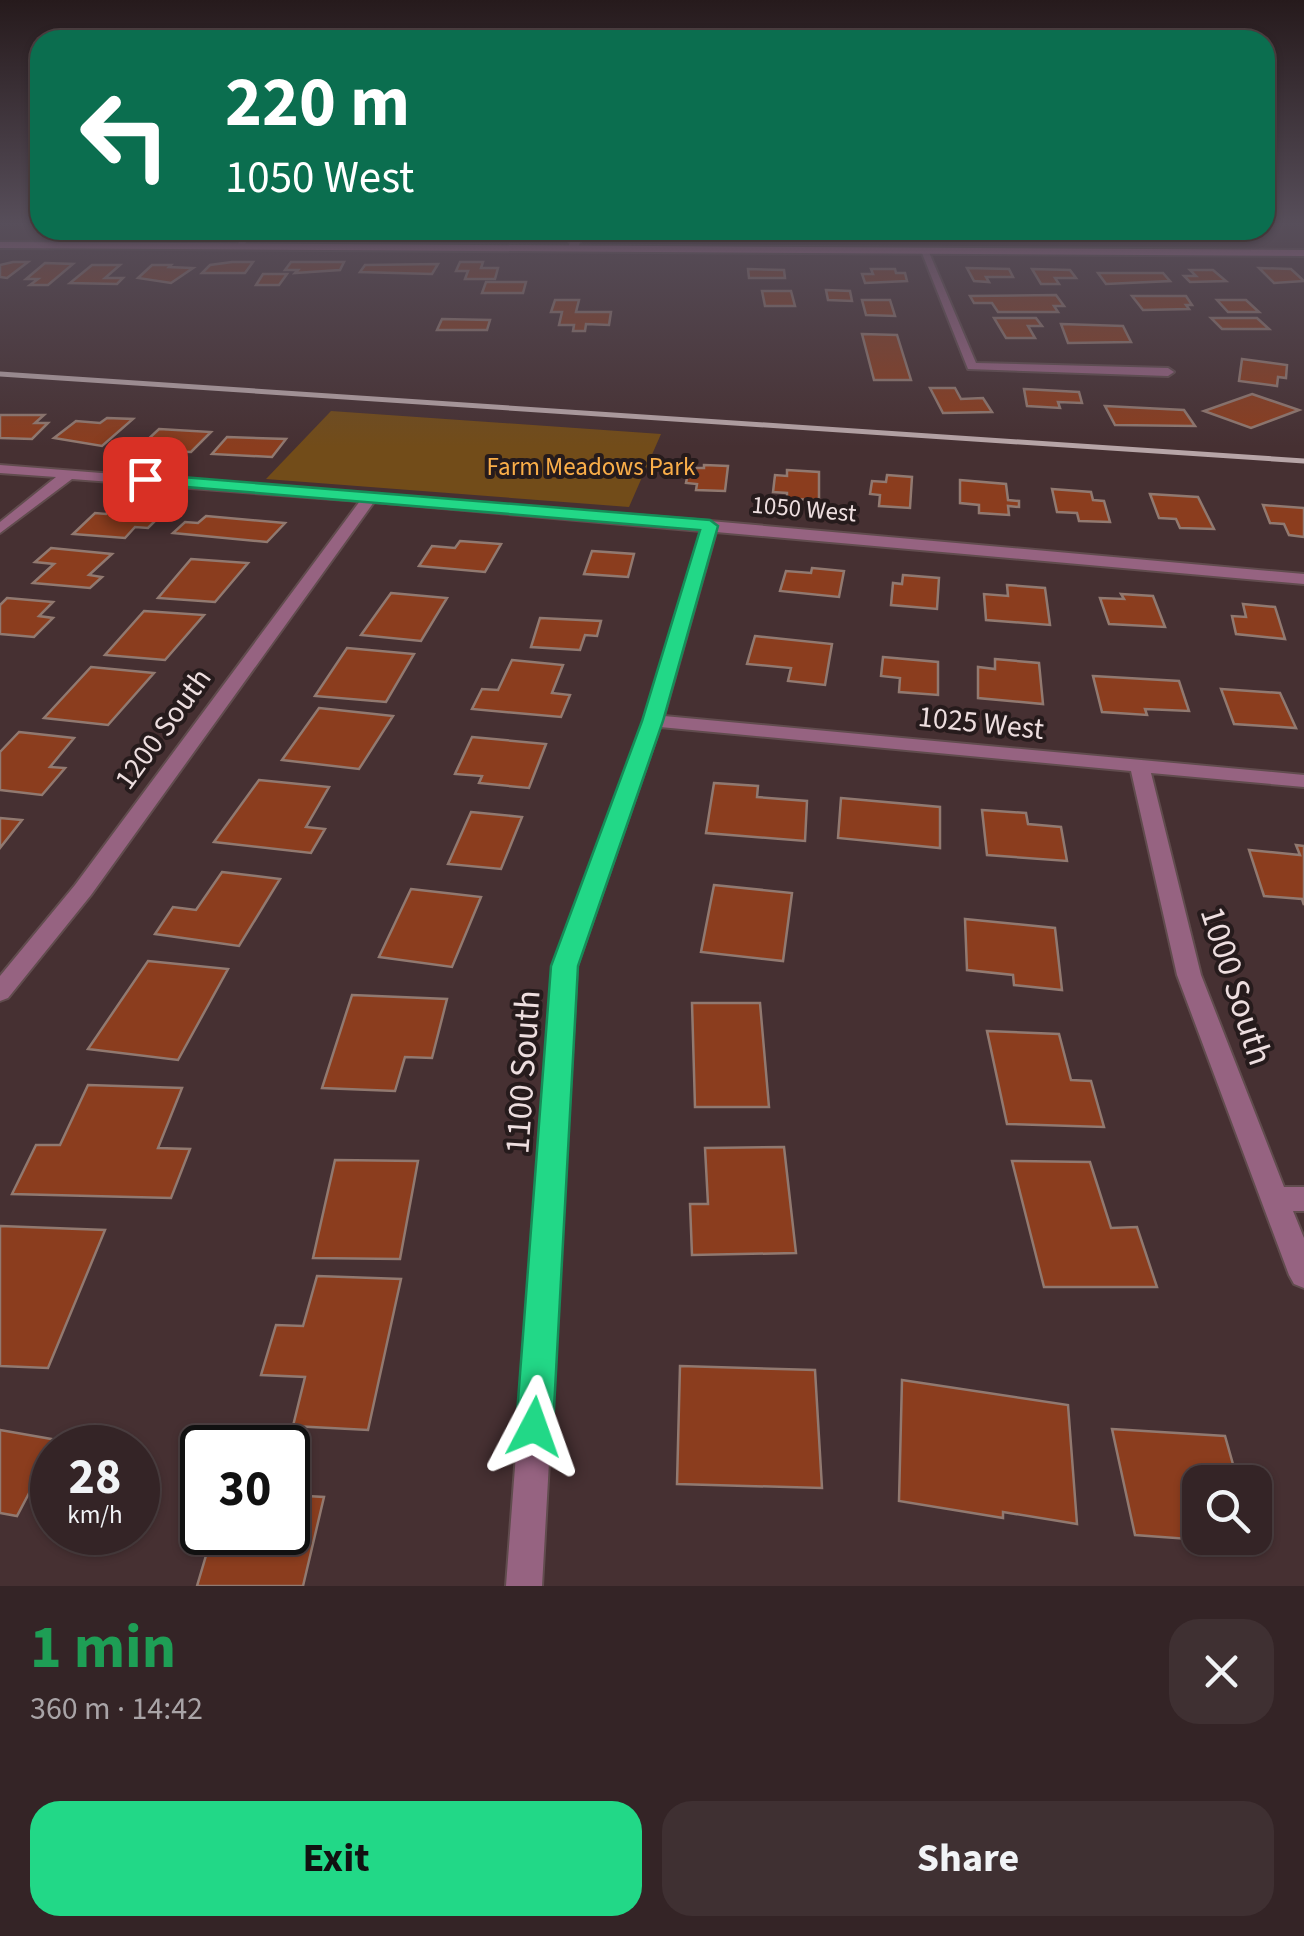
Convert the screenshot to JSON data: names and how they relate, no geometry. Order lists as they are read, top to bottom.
{
  "streets": {
    "street": [
      "1050 West",
      "1025 West",
      "1200 South",
      "1000 South",
      "1100 South"
    ]
  },
  "crossings": [
    ["1050 West", "1200 South"],
    ["1050 West", "1100 South"],
    ["1025 West", "1000 South"],
    ["1025 West", "1100 South"]
  ],
  "parks": ["Farm Meadows Park"],
  "page": {
    "turn": ["220 m", "1050 West"],
    "speed": "28 km/h",
    "limit": "30",
    "heading": ["1 min", "360 m · 14:42"],
    "buttons": ["Exit", "Share"]
  }
}
